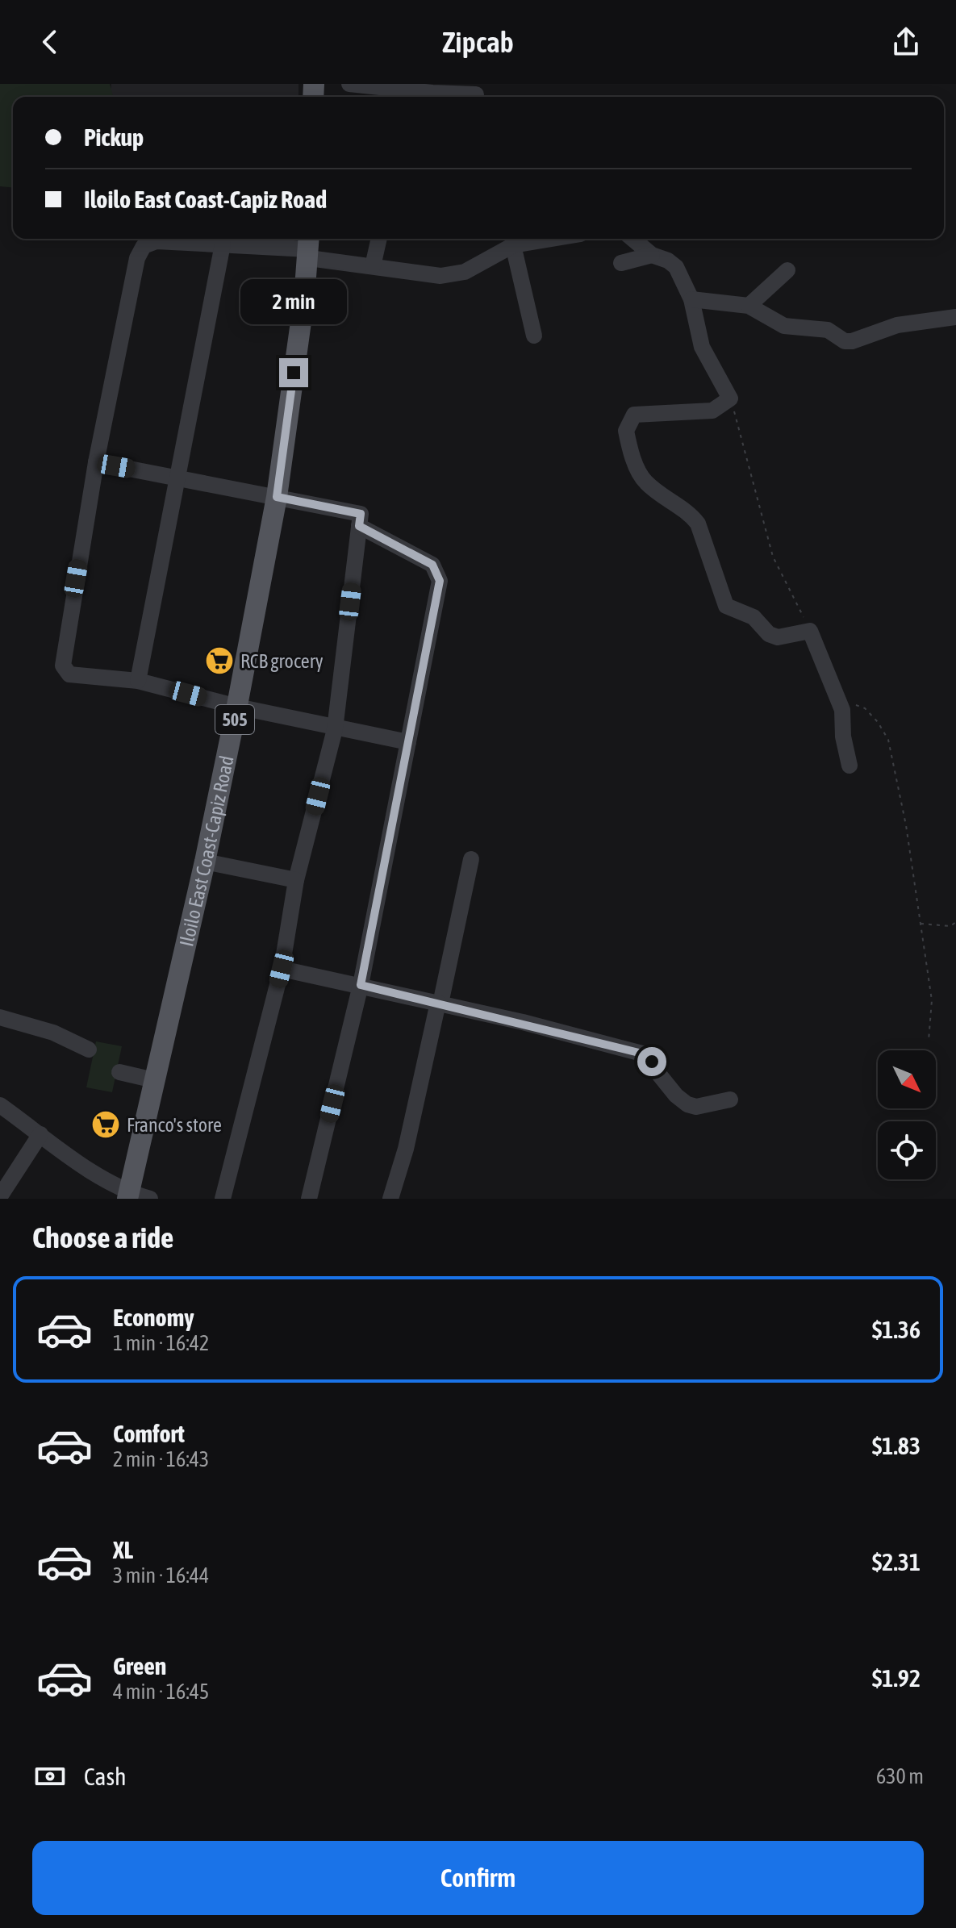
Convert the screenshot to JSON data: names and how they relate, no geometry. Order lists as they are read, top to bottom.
{
  "streets": {
    "main road": ["505", "Iloilo East Coast-Capiz Road"]
  },
  "places": {
    "supermarket": ["RCB grocery", "Franco's store"]
  },
  "north": "bottom right",
  "page": {
    "header": "Zipcab",
    "banner": ["Pickup", "Iloilo East Coast-Capiz Road"],
    "bubble": "2 min",
    "heading": "Choose a ride",
    "list": [
      {
        "name": "Economy",
        "note": "1 min · 16:42",
        "value": "$1.36"
      },
      {
        "name": "Comfort",
        "note": "2 min · 16:43",
        "value": "$1.83"
      },
      {
        "name": "XL",
        "note": "3 min · 16:44",
        "value": "$2.31"
      },
      {
        "name": "Green",
        "note": "4 min · 16:45",
        "value": "$1.92"
      }
    ],
    "pay": ["Cash", "630 m"],
    "buttons": "Confirm"
  }
}
